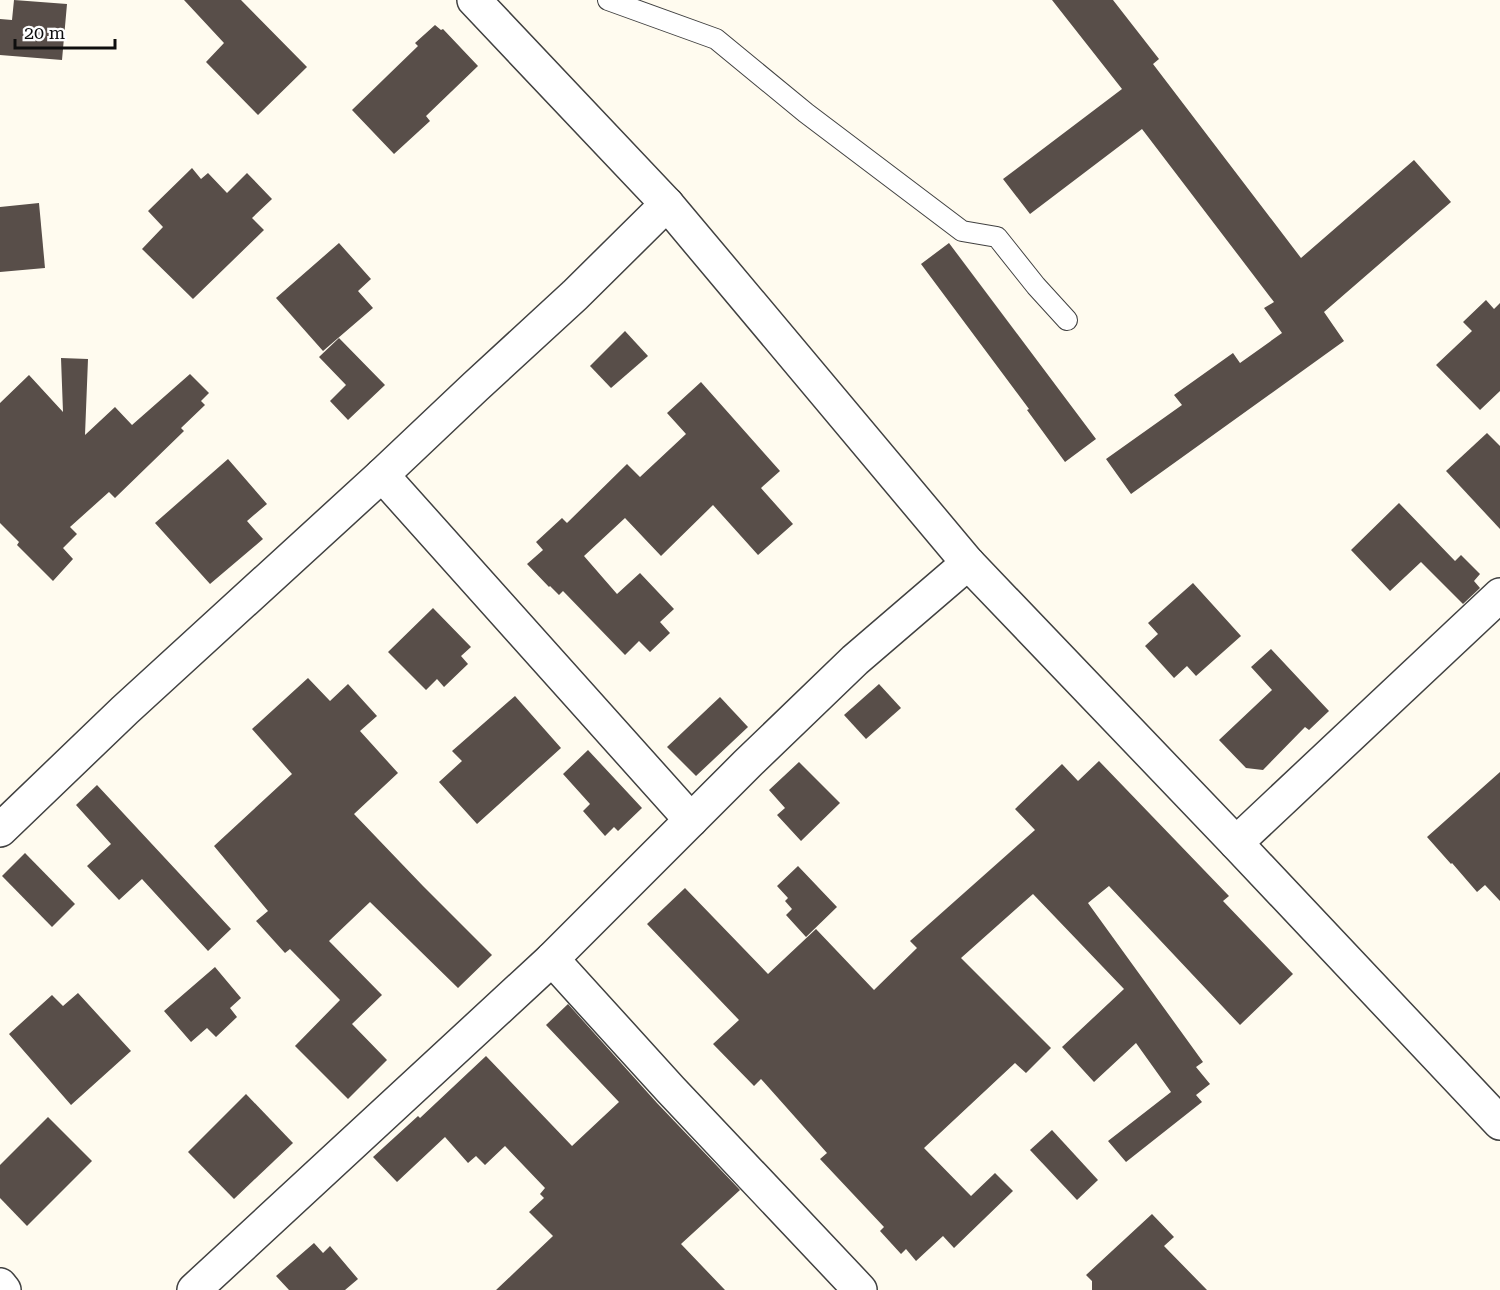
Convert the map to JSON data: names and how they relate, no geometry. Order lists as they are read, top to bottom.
{
  "scale_bar": "20 m"
}
